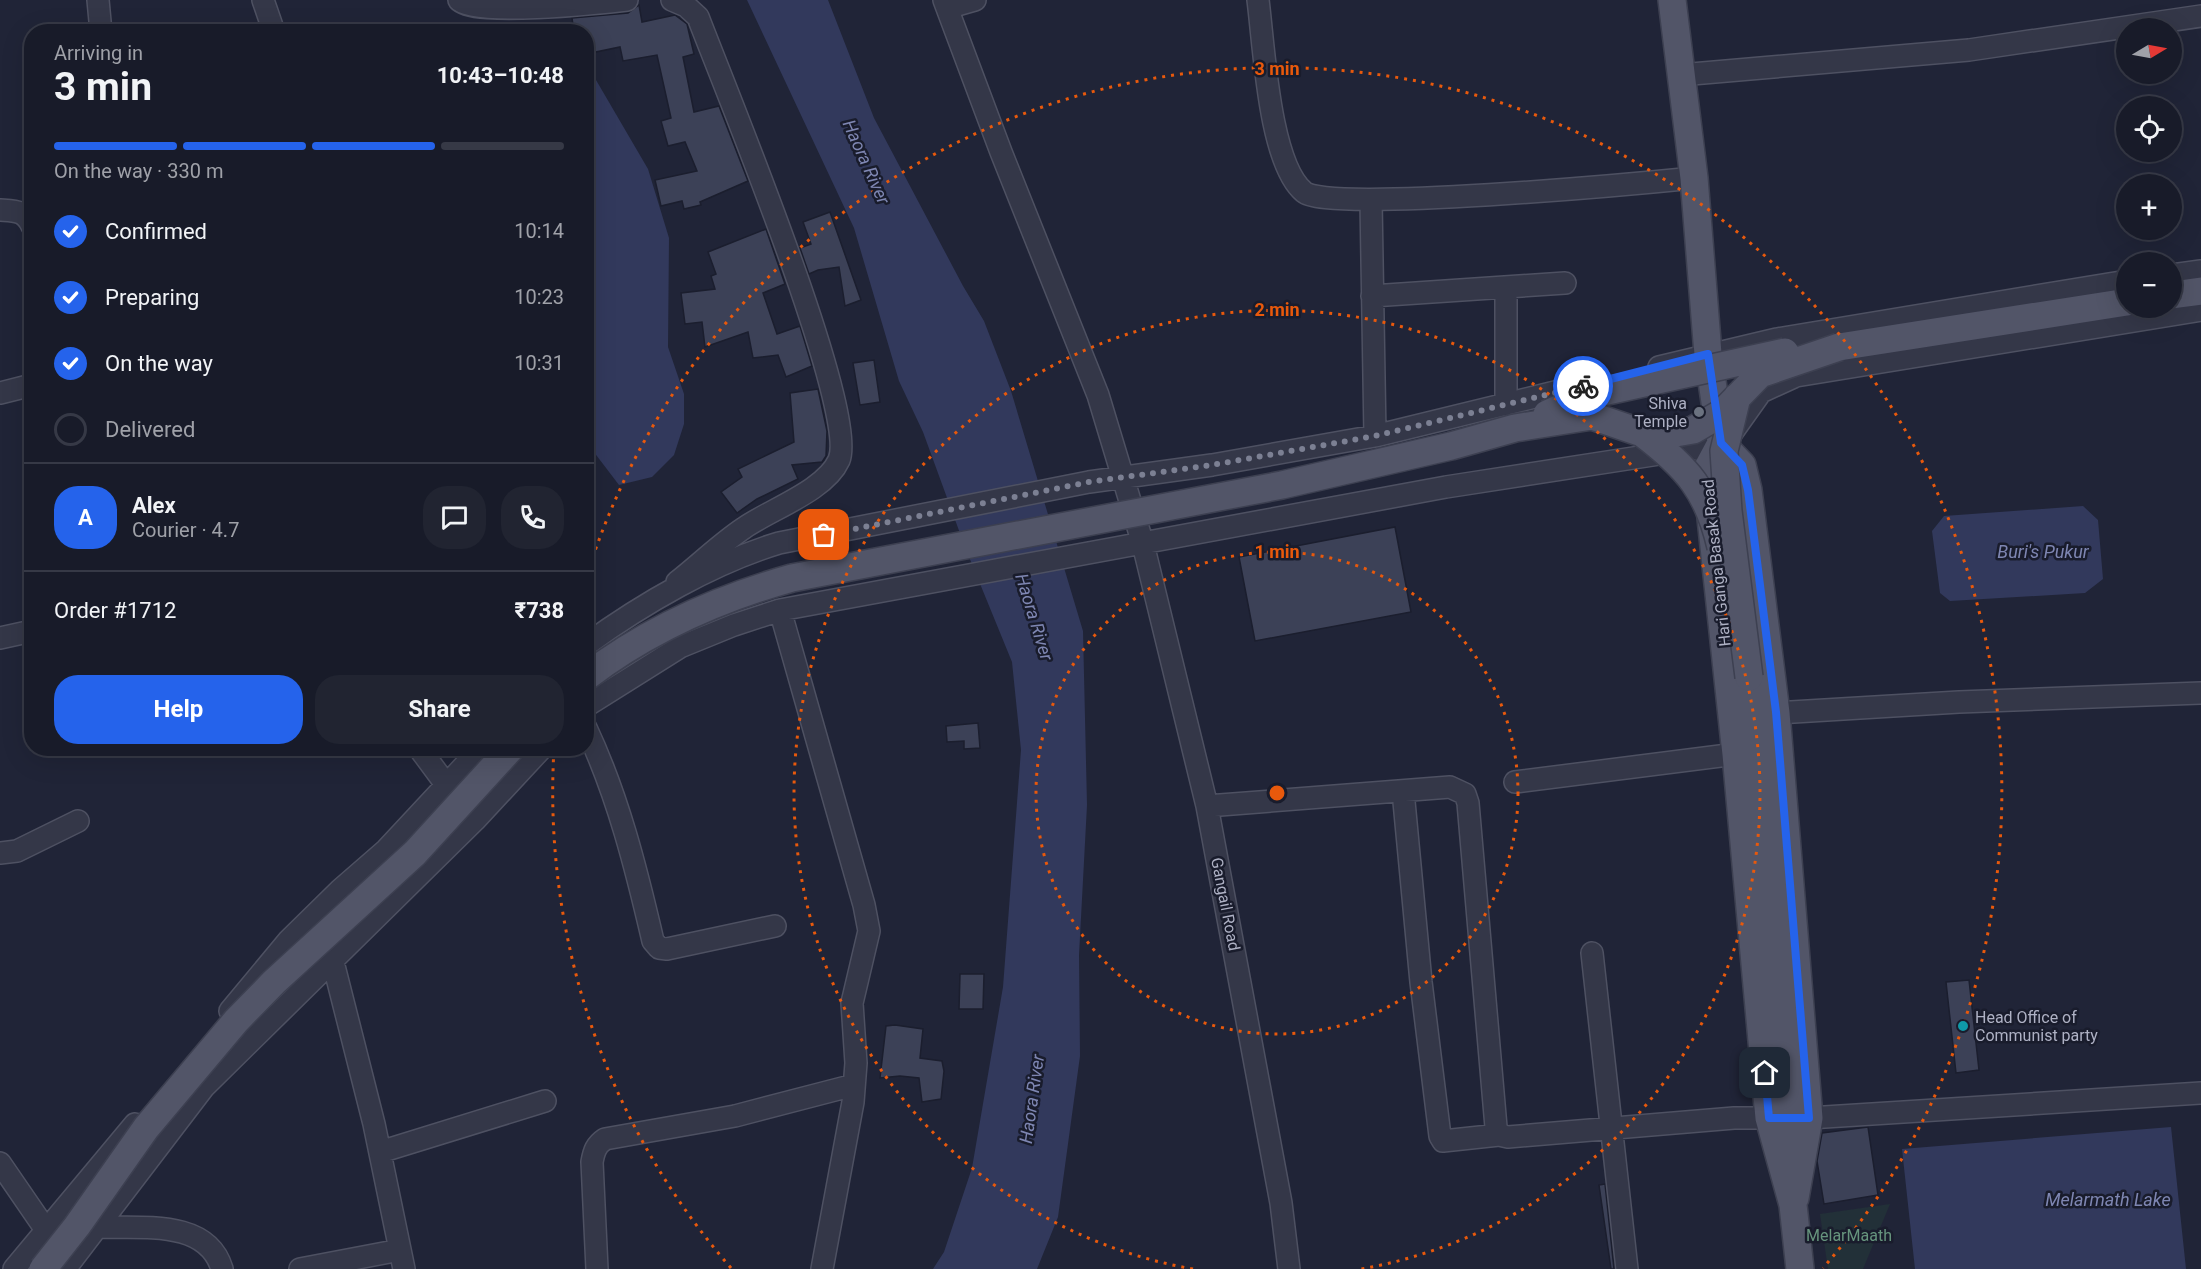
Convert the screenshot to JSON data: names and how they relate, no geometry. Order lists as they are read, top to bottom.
{
  "streets": {
    "main road": ["Hari Ganga Basak Road"],
    "street": ["Gangail Road"]
  },
  "water": ["Haora River", "Buri's Pukur", "Melarmath Lake"],
  "parks": ["MelarMaath"],
  "places": ["Shiva Temple", "Head Office of Communist party"],
  "north": "right",
  "page": {
    "map_buttons": ["+", "−"],
    "heading": ["3 min", "Arriving in", "10:43–10:48"],
    "panel": [
      "Alex",
      "Courier · 4.7",
      "Order #1712",
      "₹738"
    ],
    "bar": "On the way · 330 m",
    "list": [
      ["Confirmed", "10:14"],
      ["Preparing", "10:23"],
      ["On the way", "10:31"],
      "Delivered"
    ],
    "round": "A",
    "buttons": ["Help", "Share"]
  },
  "rings": ["3 min", "2 min", "1 min"]
}
